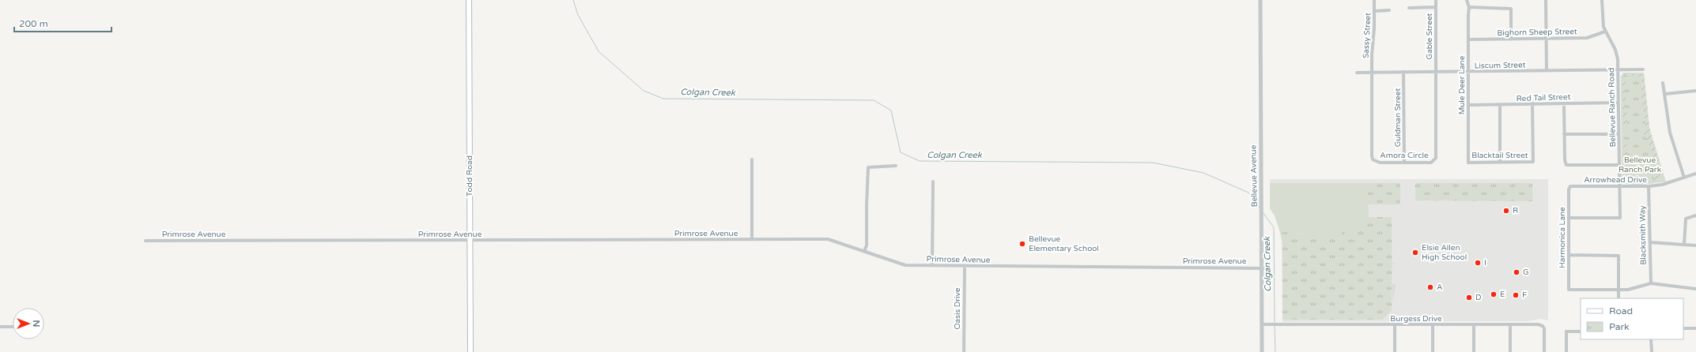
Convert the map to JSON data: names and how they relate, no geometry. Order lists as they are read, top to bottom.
{
  "streets": {
    "main road": ["Todd Road"],
    "street": [
      "Bighorn Sheep Street",
      "Sassy Street",
      "Gable Street",
      "Liscum Street",
      "Mule Deer Lane",
      "Red Tail Street",
      "Bellevue Ranch Road",
      "Guldman Street",
      "Amora Circle",
      "Blacktail Street",
      "Bellevue Avenue",
      "Arrowhead Drive",
      "Primrose Avenue",
      "Blacksmith Way",
      "Harmonica Lane",
      "Oasis Drive",
      "Burgess Drive"
    ]
  },
  "crossings": [
    ["Bighorn Sheep Street", "Mule Deer Lane"],
    ["Bighorn Sheep Street", "Bellevue Ranch Road"],
    ["Sassy Street", "Liscum Street"],
    ["Sassy Street", "Amora Circle"],
    ["Gable Street", "Liscum Street"],
    ["Gable Street", "Amora Circle"],
    ["Liscum Street", "Mule Deer Lane"],
    ["Liscum Street", "Bellevue Ranch Road"],
    ["Liscum Street", "Guldman Street"],
    ["Liscum Street", "Amora Circle"],
    ["Mule Deer Lane", "Red Tail Street"],
    ["Mule Deer Lane", "Blacktail Street"],
    ["Red Tail Street", "Bellevue Ranch Road"],
    ["Red Tail Street", "Blacktail Street"],
    ["Bellevue Ranch Road", "Arrowhead Drive"],
    ["Bellevue Ranch Road", "Harmonica Lane"],
    ["Guldman Street", "Amora Circle"],
    ["Todd Road", "Primrose Avenue"],
    ["Bellevue Avenue", "Primrose Avenue"],
    ["Bellevue Avenue", "Burgess Drive"],
    ["Arrowhead Drive", "Blacksmith Way"],
    ["Arrowhead Drive", "Harmonica Lane"],
    ["Primrose Avenue", "Oasis Drive"]
  ],
  "water": ["Colgan Creek"],
  "parks": ["Bellevue Ranch Park"],
  "places": [
    "R",
    "Bellevue Elementary School",
    "Elsie Allen High School",
    "I",
    "G",
    "A",
    "E",
    "F",
    "D"
  ],
  "legend": ["Road", "Park"],
  "scale_bar": "200 m",
  "north": "right"
}
